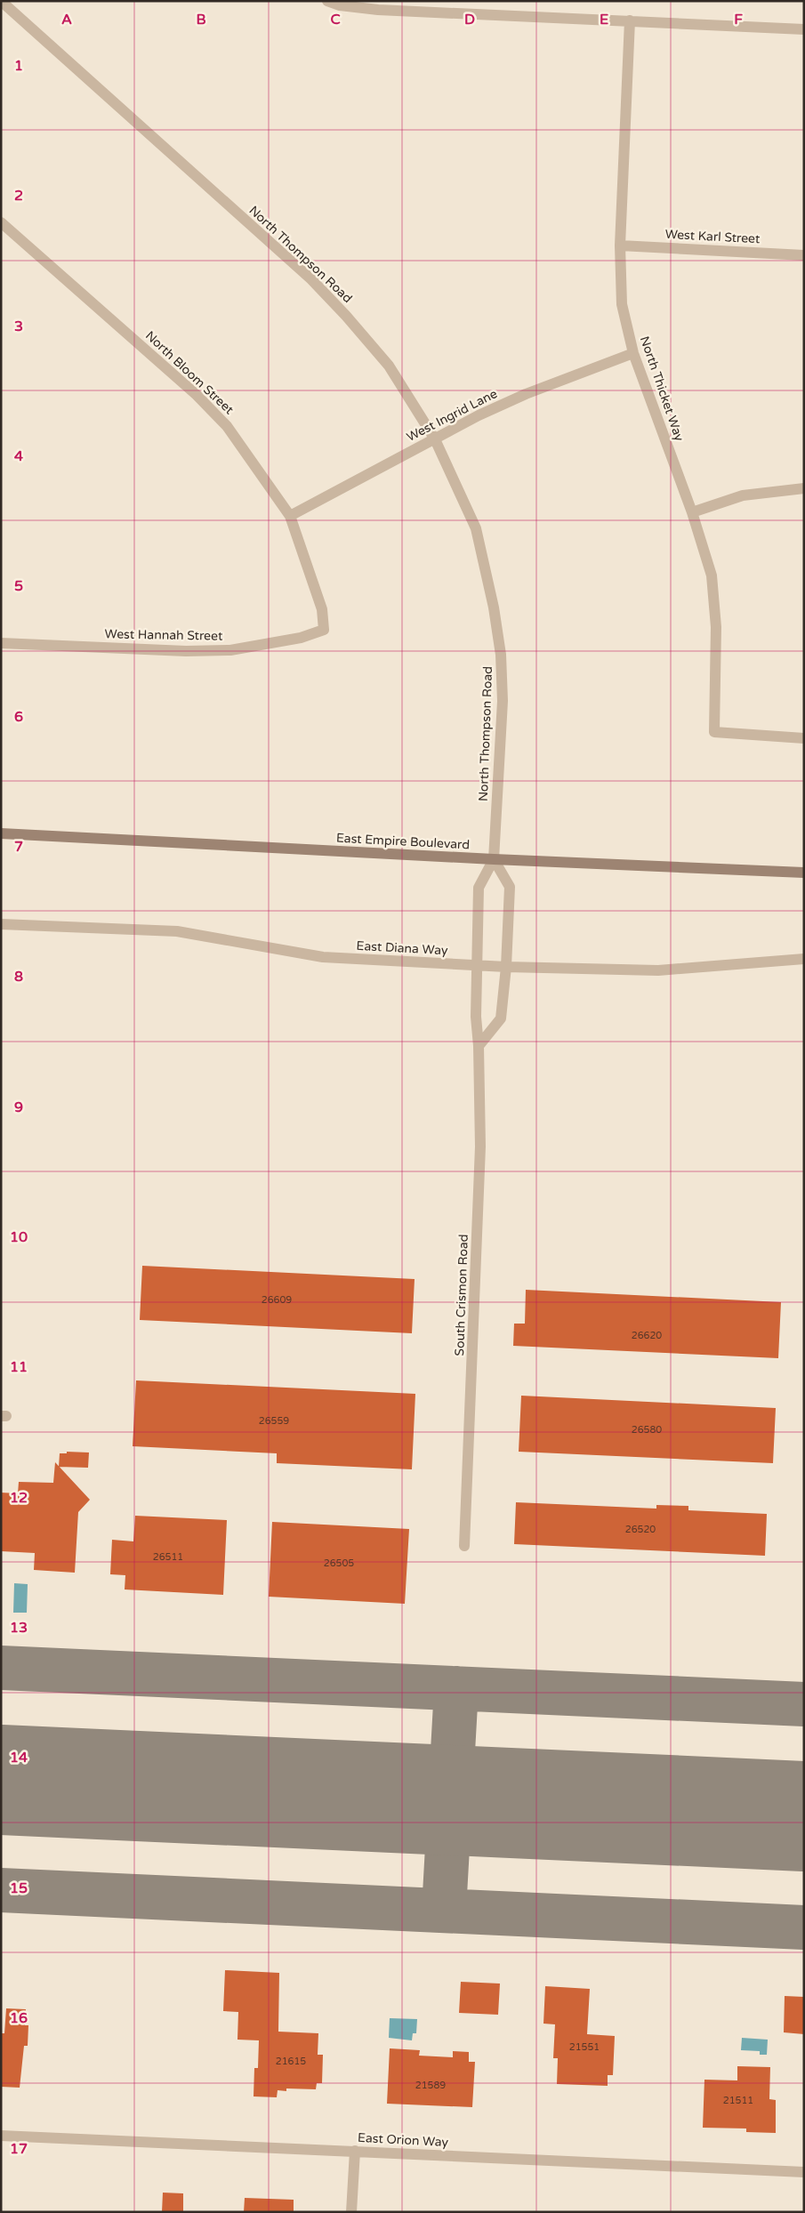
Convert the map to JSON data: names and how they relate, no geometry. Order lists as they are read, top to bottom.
{
  "streets": {
    "street": [
      "West Karl Street",
      "North Thompson Road",
      "North Bloom Street",
      "North Thicket Way",
      "West Ingrid Lane",
      "West Hannah Street",
      "East Empire Boulevard",
      "East Diana Way",
      "South Crismon Road",
      "East Orion Way"
    ]
  },
  "crossings": [
    ["West Karl Street", "North Thicket Way"],
    ["North Thompson Road", "West Ingrid Lane"],
    ["North Thompson Road", "East Empire Boulevard"],
    ["North Thompson Road", "South Crismon Road"],
    ["North Bloom Street", "West Ingrid Lane"],
    ["North Bloom Street", "West Hannah Street"],
    ["North Thicket Way", "West Ingrid Lane"],
    ["East Empire Boulevard", "South Crismon Road"],
    ["East Diana Way", "South Crismon Road"]
  ],
  "house_numbers": [
    "26609",
    "26620",
    "26559",
    "26580",
    "26520",
    "26511",
    "26505",
    "21551",
    "21615",
    "21589",
    "21511"
  ],
  "grid": {
    "columns": [
      "A",
      "B",
      "C",
      "D",
      "E",
      "F"
    ],
    "rows": [
      "1",
      "2",
      "3",
      "4",
      "5",
      "6",
      "7",
      "8",
      "9",
      "10",
      "11",
      "12",
      "13",
      "14",
      "15",
      "16",
      "17"
    ]
  }
}
